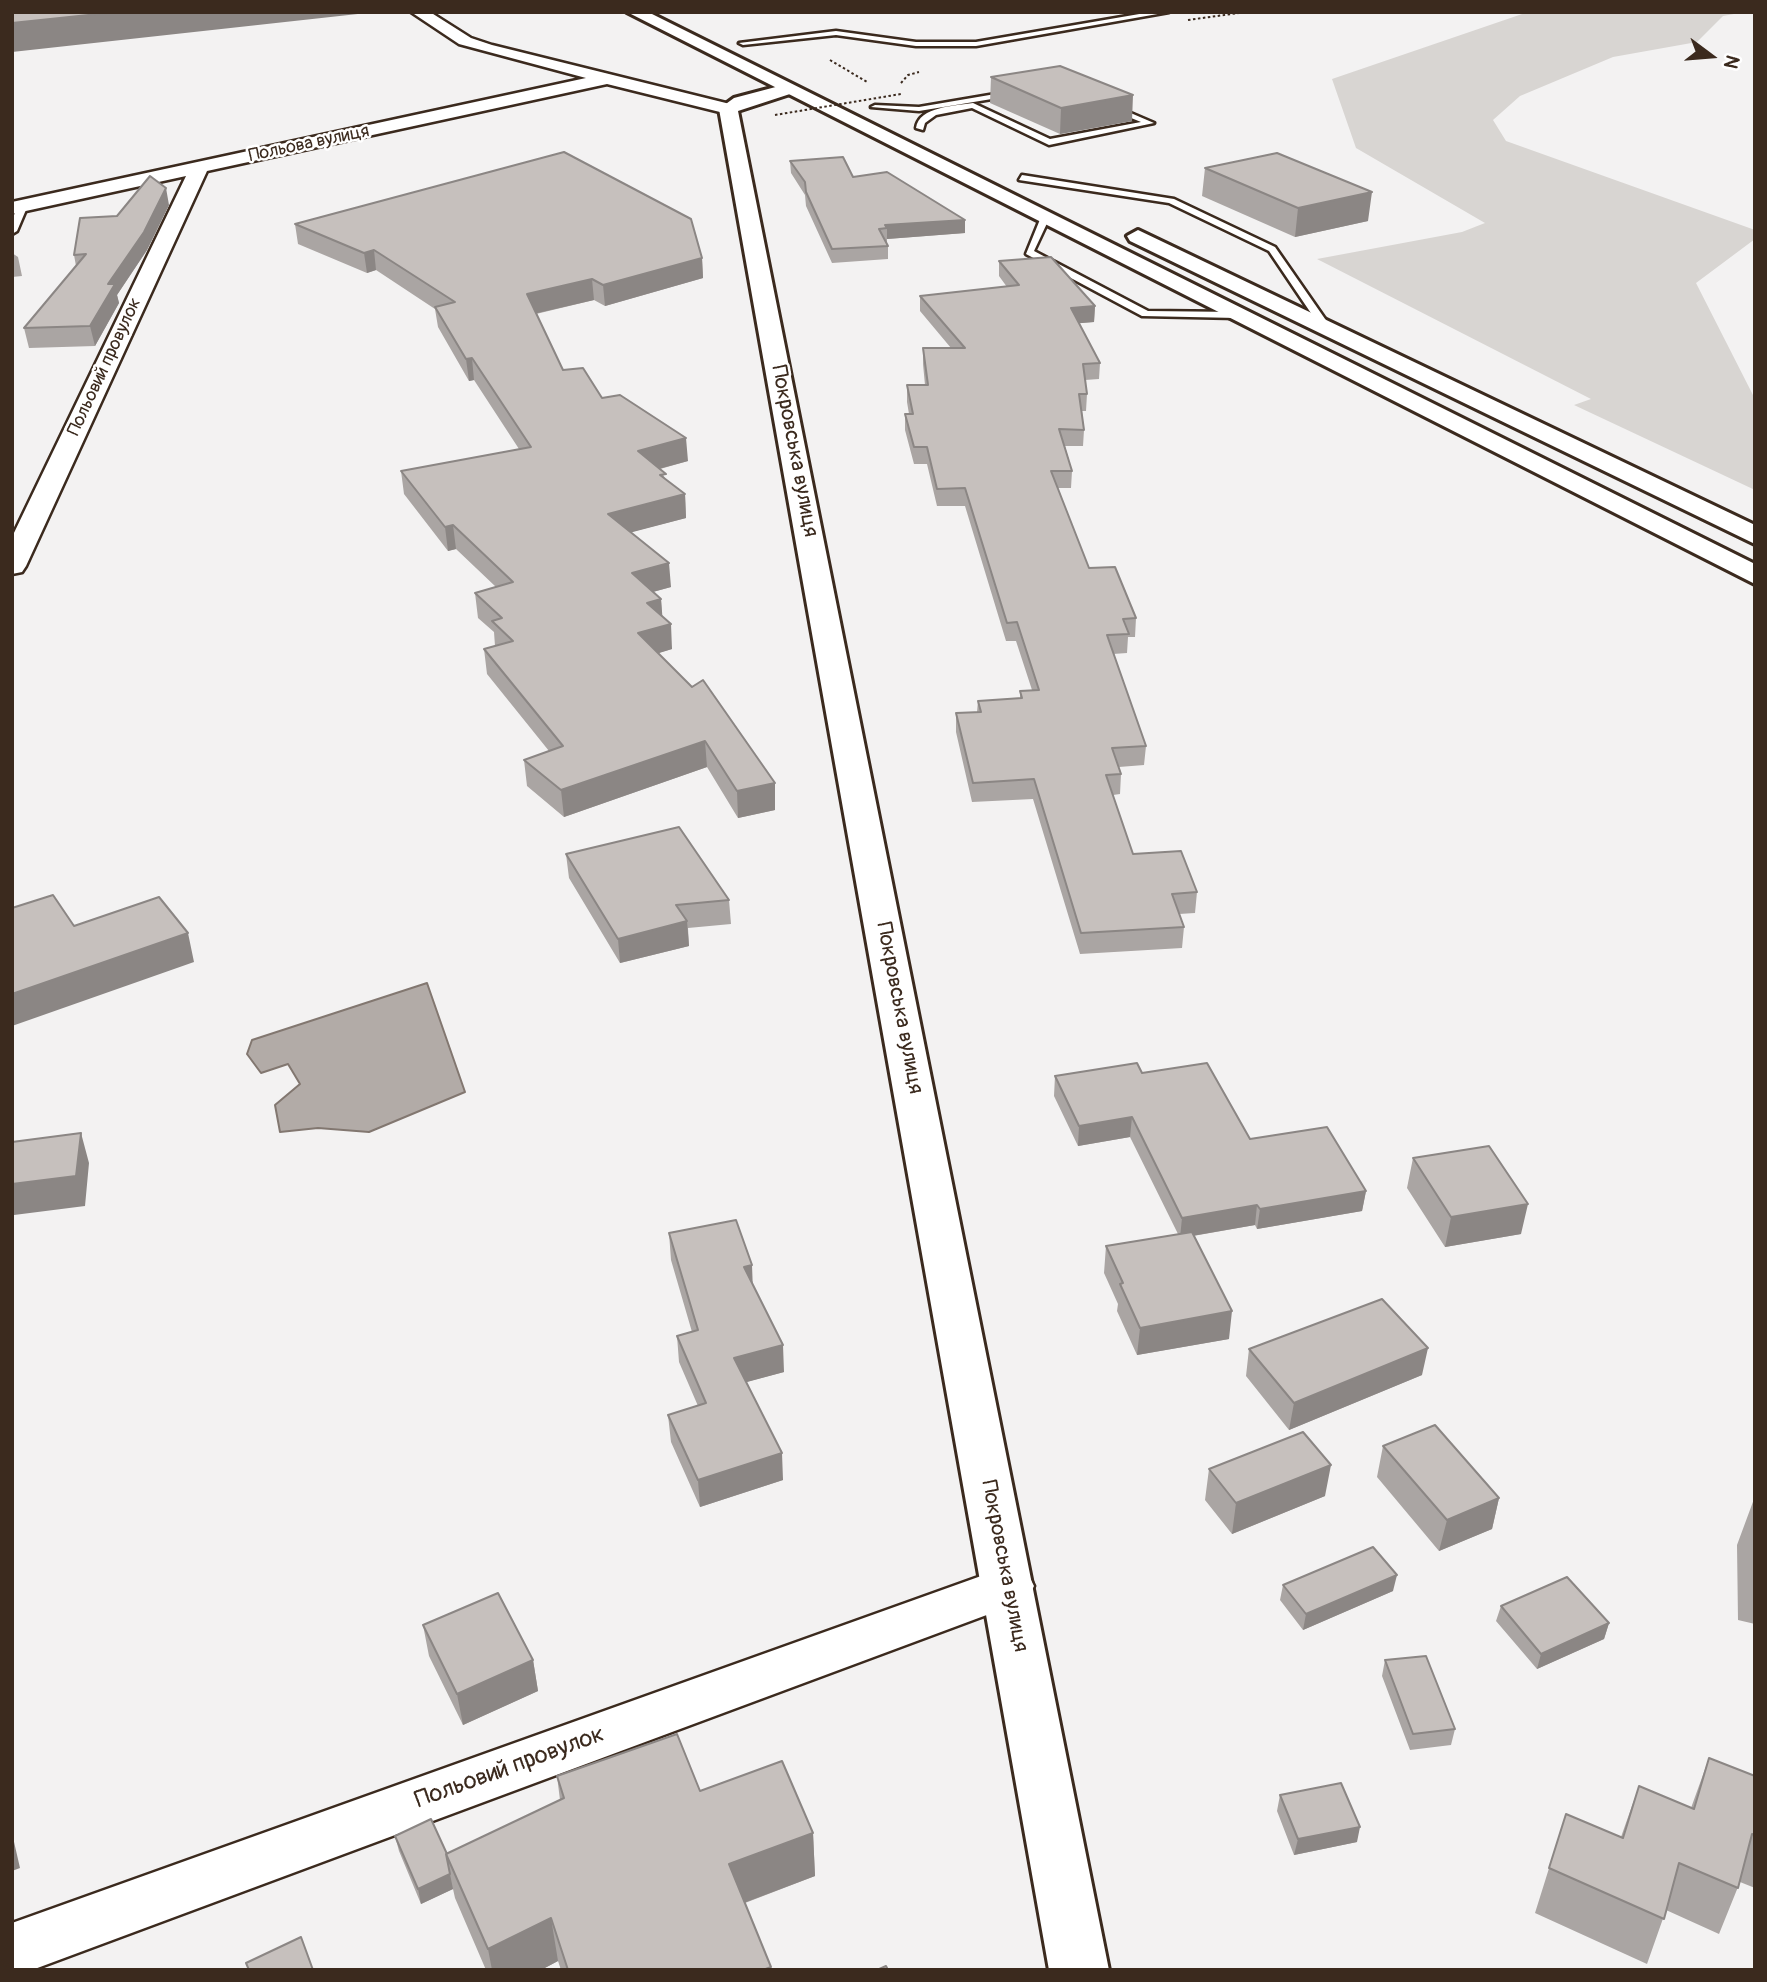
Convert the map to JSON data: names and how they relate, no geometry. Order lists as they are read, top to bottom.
{
  "streets": {
    "main road": ["Покровська вулиця"],
    "street": ["Польова вулиця", "Польовий провулок"]
  },
  "crossings": [
    ["Польова вулиця", "Польовий провулок"],
    ["Польовий провулок", "Покровська вулиця"]
  ],
  "north": "right"
}
